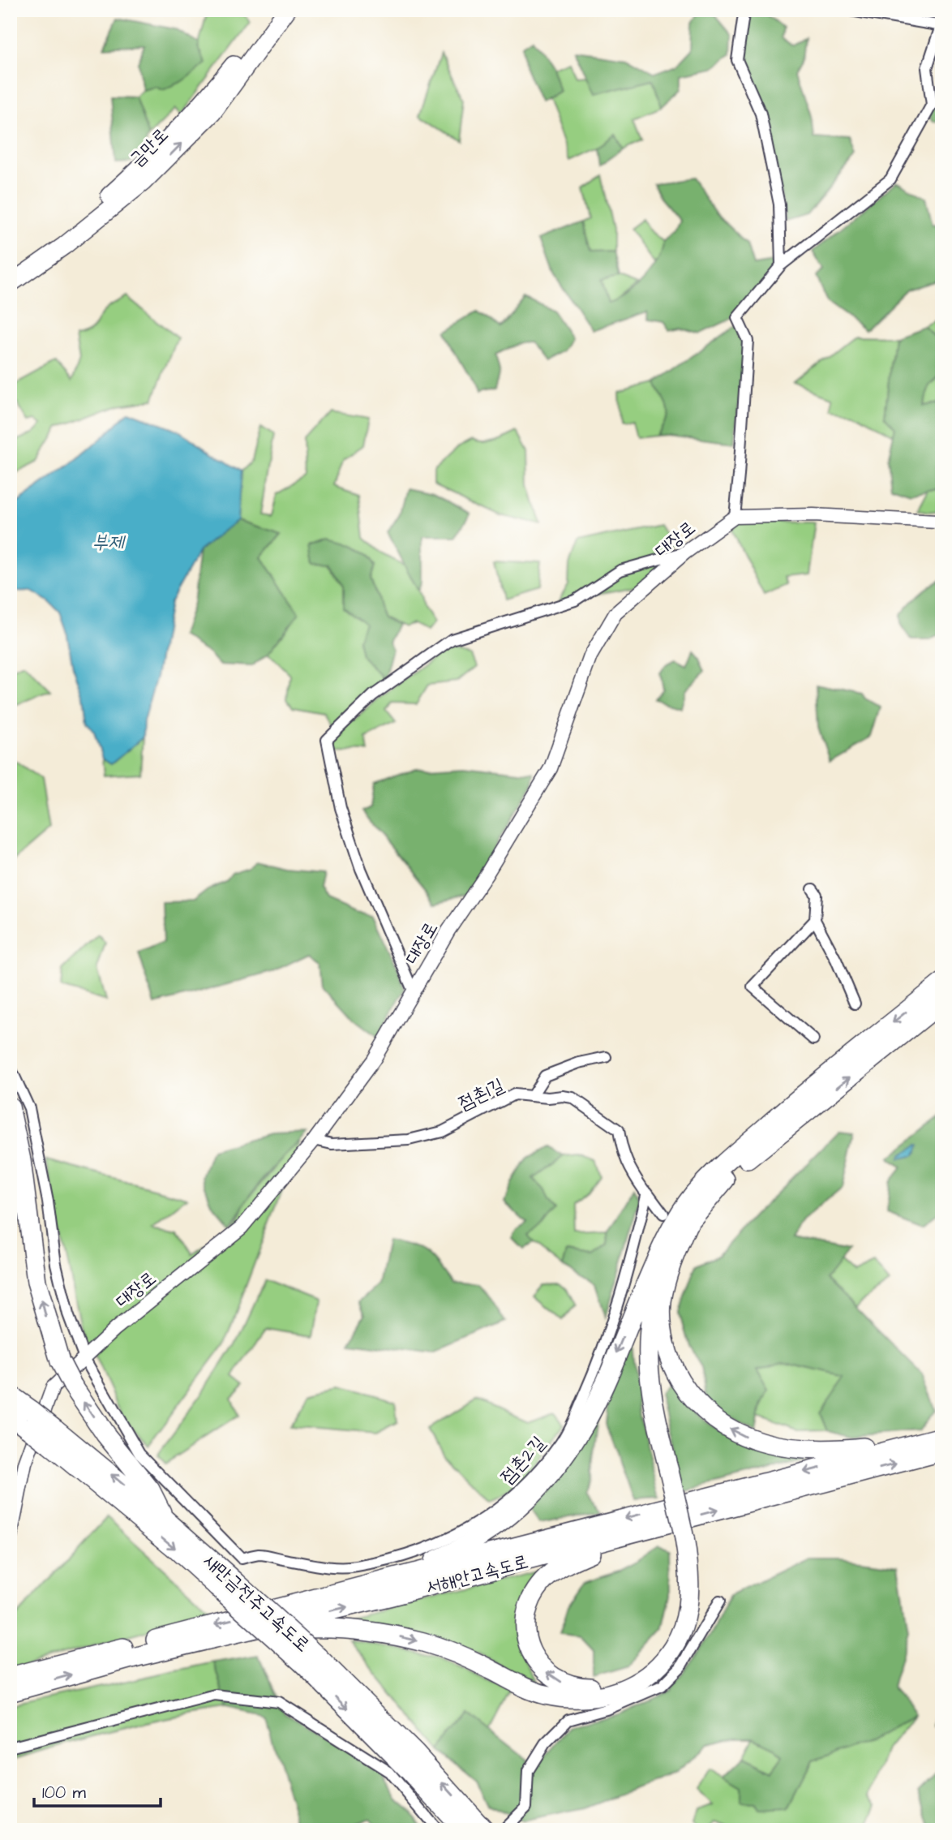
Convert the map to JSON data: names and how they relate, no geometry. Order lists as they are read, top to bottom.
{
  "streets": {
    "highway": ["금만로", "서해안고속도로", "새만금전주고속도로"],
    "street": ["대장로", "점촌1길", "점촌2길"]
  },
  "crossings": [
    ["대장로", "점촌1길"],
    ["대장로", "점촌2길"],
    ["점촌1길", "점촌2길"]
  ],
  "water": ["부제"],
  "scale_bar": "100 m"
}
